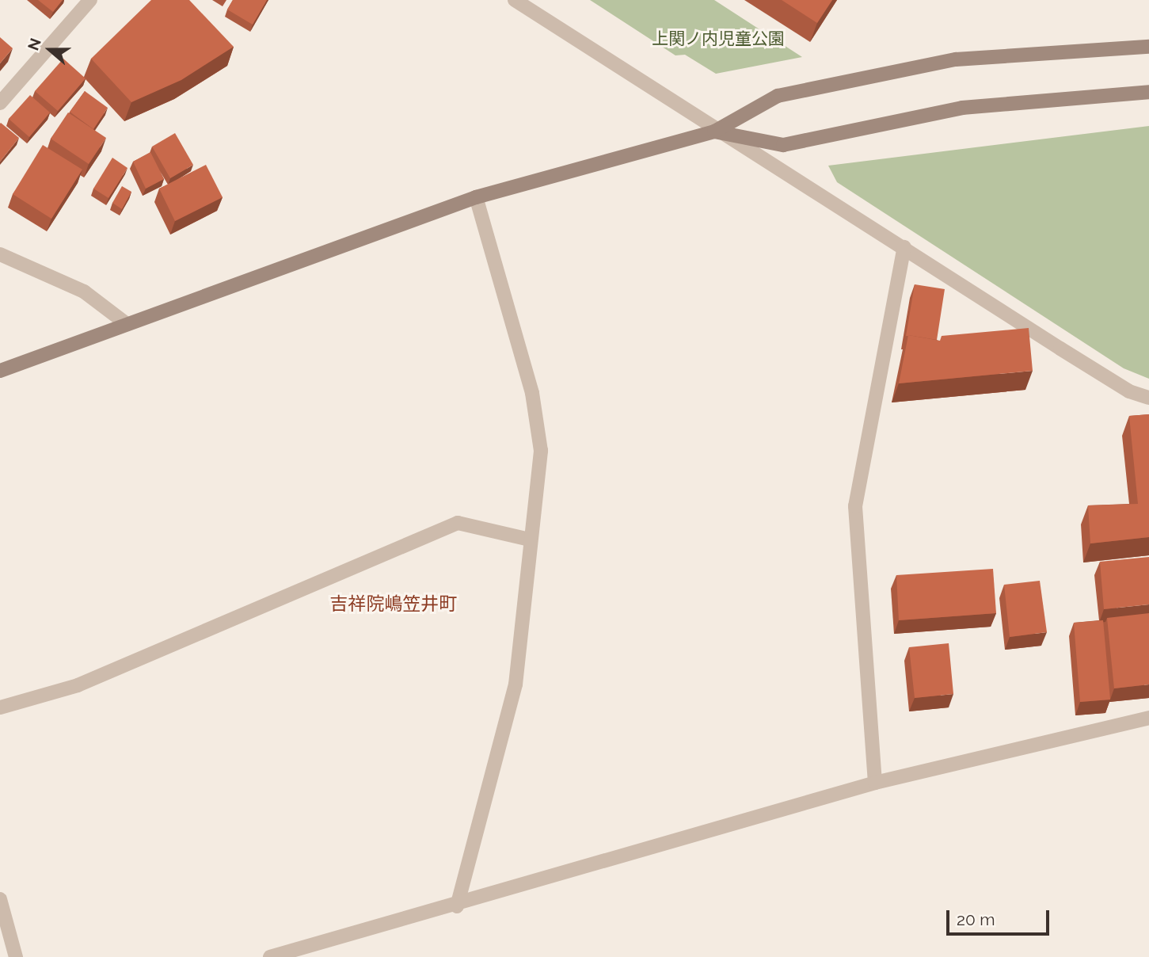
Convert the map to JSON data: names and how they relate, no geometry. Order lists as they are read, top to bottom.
{
  "districts": ["吉祥院嶋笠井町"],
  "parks": ["上関ノ内児童公園"],
  "scale_bar": "20 m",
  "north": "left"
}
